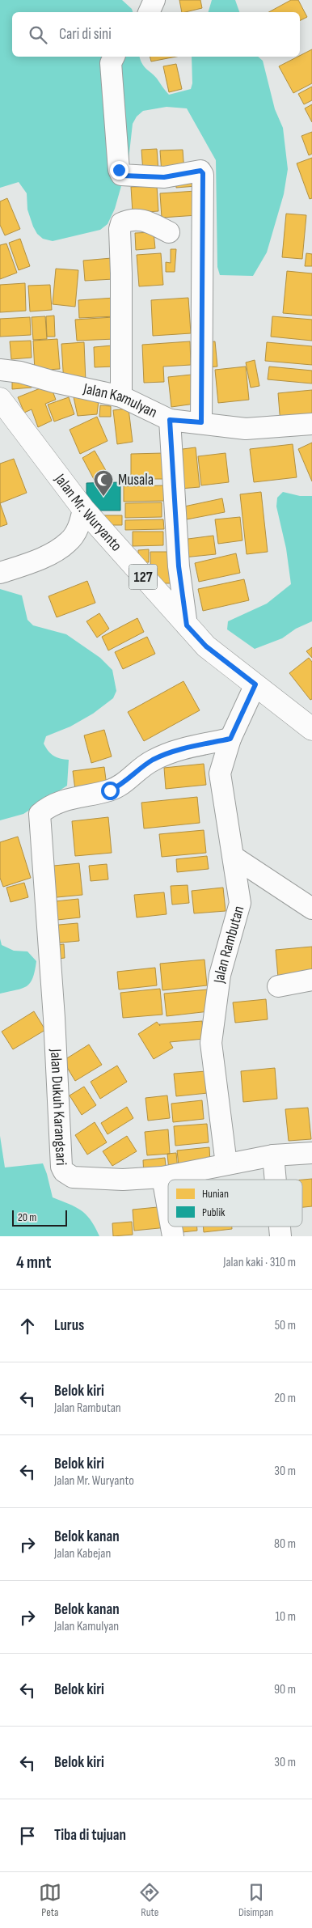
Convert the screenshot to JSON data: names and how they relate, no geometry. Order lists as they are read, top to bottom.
{
  "streets": {
    "main road": ["Jalan Mr. Wuryanto", "127"],
    "street": ["Jalan Kamulyan", "Jalan Rambutan", "Jalan Dukuh Karangsari"]
  },
  "crossings": [
    ["Jalan Mr. Wuryanto", "Jalan Rambutan"],
    ["Jalan Rambutan", "Jalan Dukuh Karangsari"]
  ],
  "places": {
    "mosque": ["Musala"]
  },
  "legend": ["Hunian", "Publik"],
  "scale_bar": "20 m",
  "page": {
    "search": "Cari di sini",
    "scale": "20 m",
    "heading": ["4 mnt", "Jalan kaki · 310 m"],
    "list": [
      ["Lurus", "50 m"],
      ["Belok kiri", "Jalan Rambutan", "20 m"],
      ["Belok kiri", "Jalan Mr. Wuryanto", "30 m"],
      ["Belok kanan", "Jalan Kabejan", "80 m"],
      ["Belok kanan", "Jalan Kamulyan", "10 m"],
      ["Belok kiri", "90 m"],
      ["Belok kiri", "30 m"],
      "Tiba di tujuan"
    ],
    "nav": ["Peta", "Rute", "Disimpan"]
  }
}
